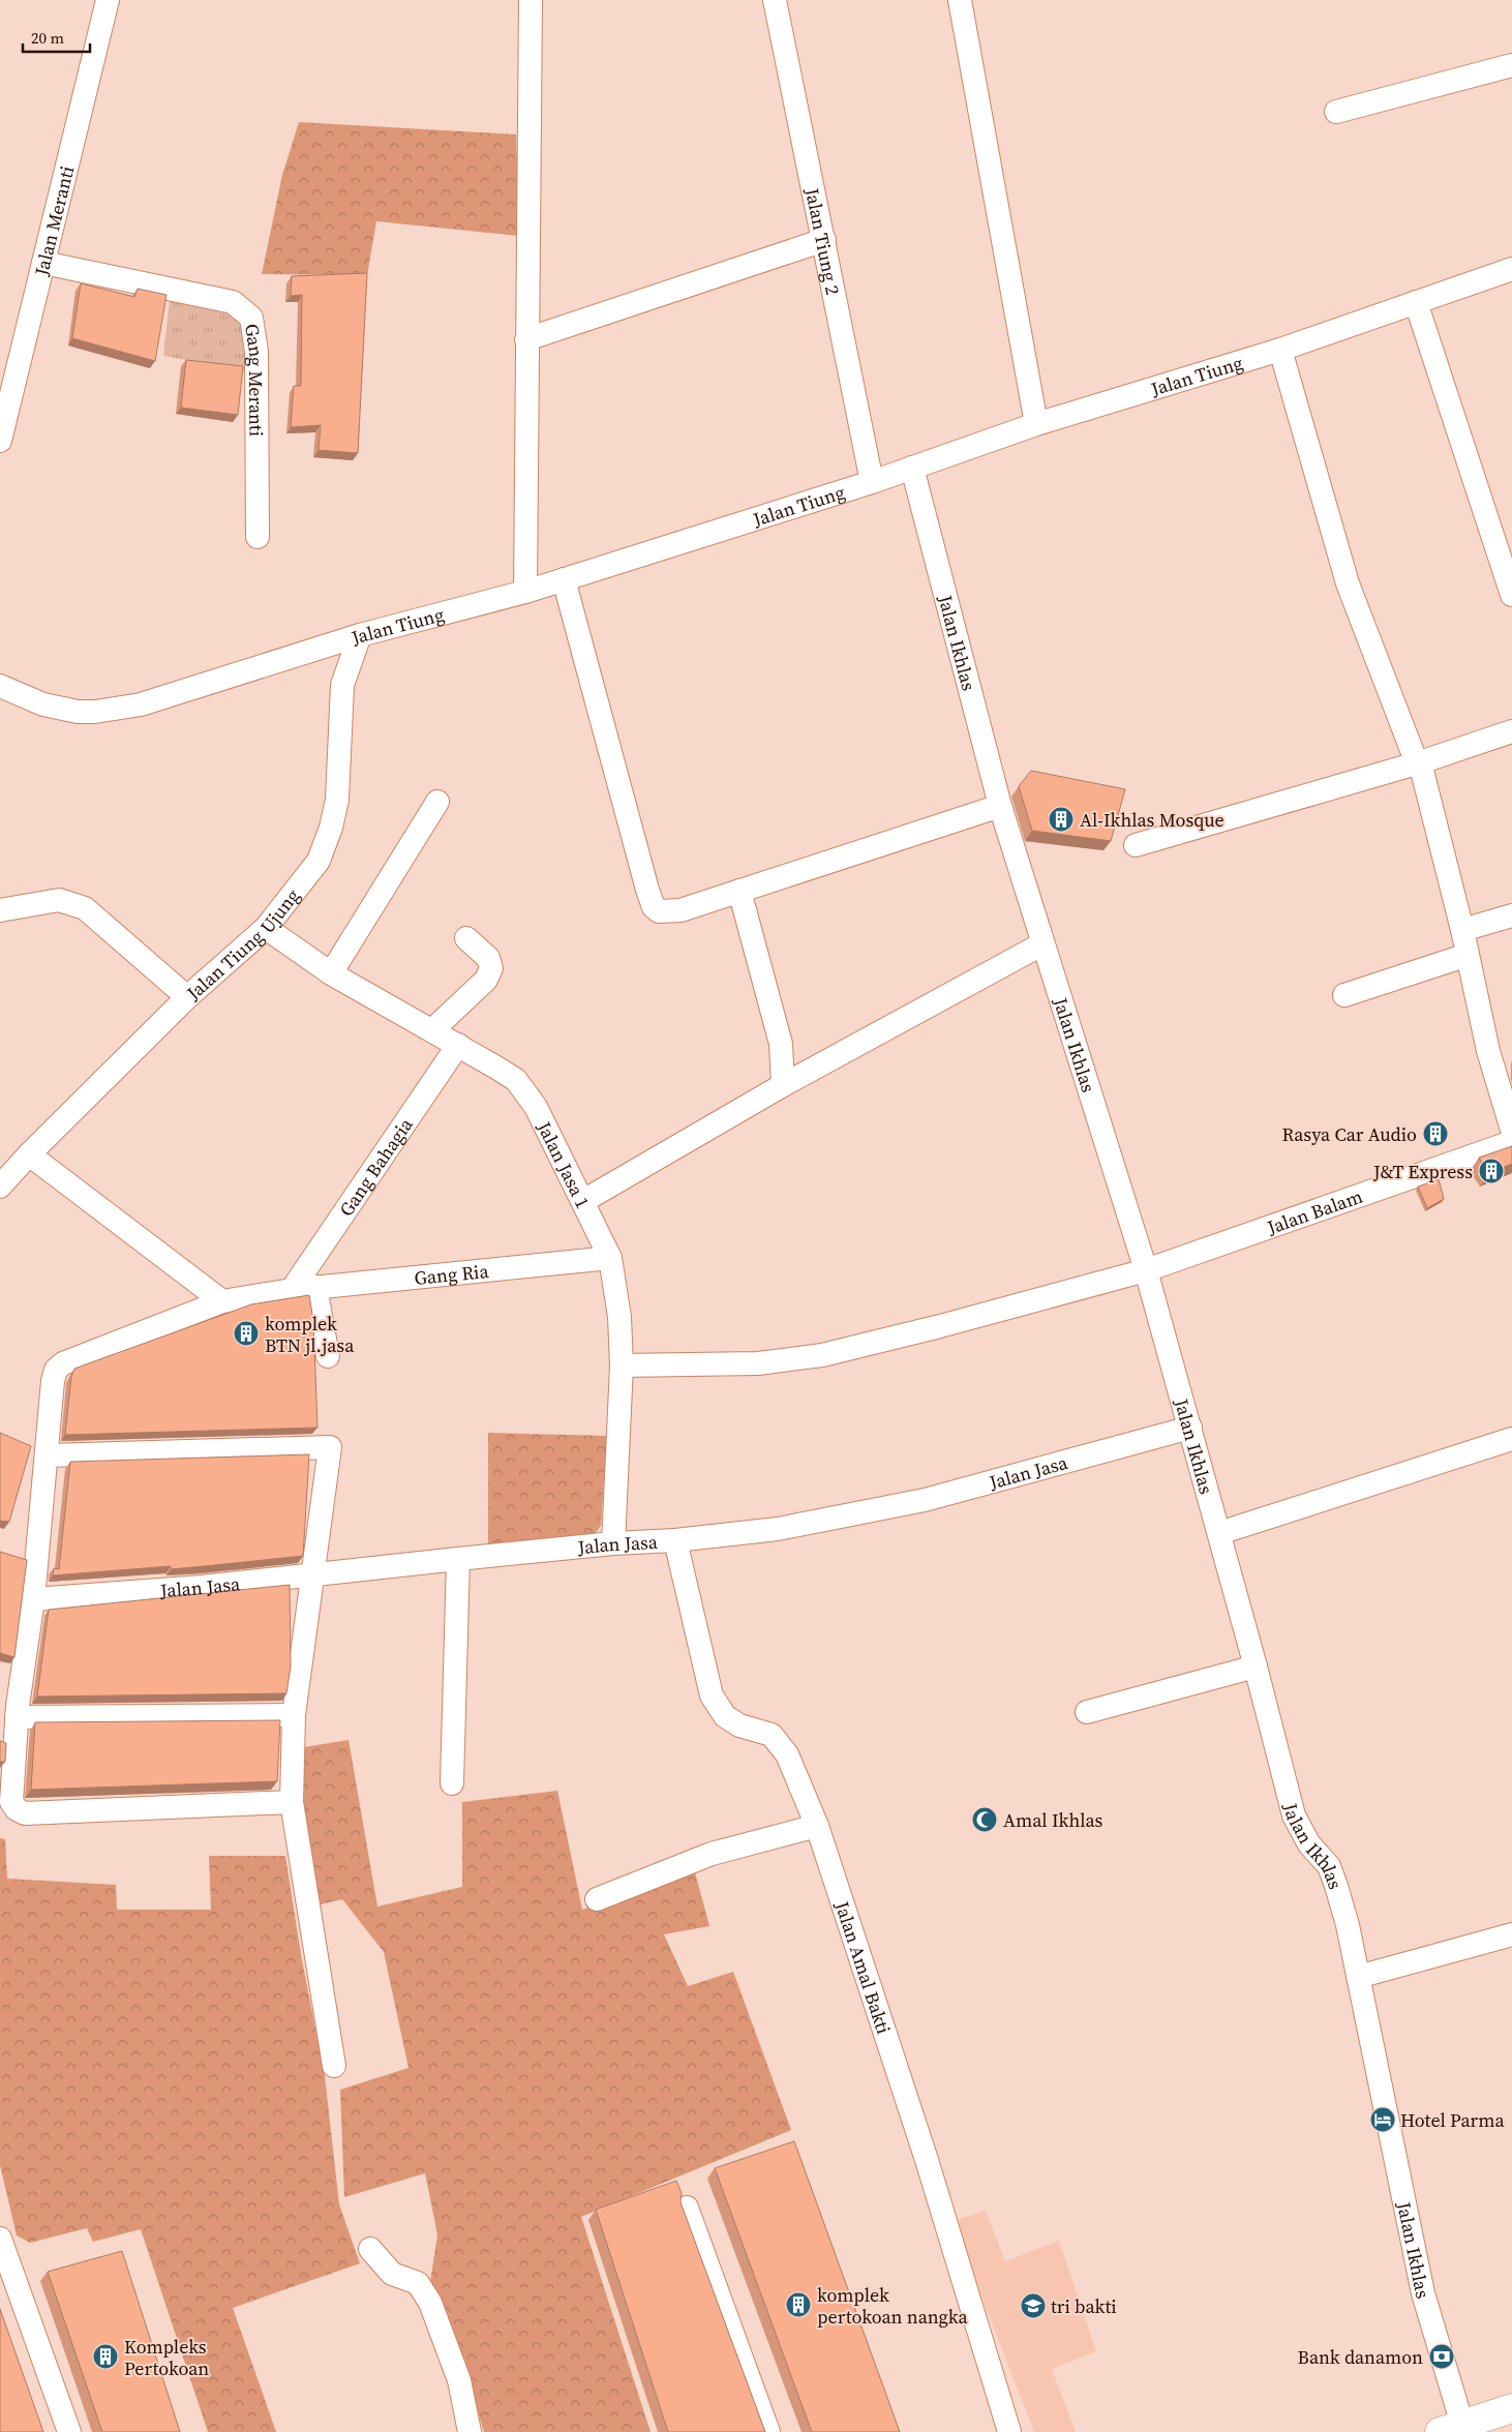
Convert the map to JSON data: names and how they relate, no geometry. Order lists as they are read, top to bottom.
{
  "streets": {
    "street": [
      "Jalan Meranti",
      "Jalan Tiung 2",
      "Jalan Tiung",
      "Gang Meranti",
      "Jalan Ikhlas",
      "Jalan Tiung Ujung",
      "Jalan Jasa 1",
      "Gang Bahagia",
      "Jalan Balam",
      "Gang Ria",
      "Jalan Jasa",
      "Jalan Amal Bakti"
    ]
  },
  "crossings": [
    ["Jalan Meranti", "Gang Meranti"],
    ["Jalan Tiung 2", "Jalan Tiung"],
    ["Jalan Tiung", "Jalan Ikhlas"],
    ["Jalan Tiung", "Jalan Tiung Ujung"],
    ["Jalan Ikhlas", "Jalan Balam"],
    ["Jalan Ikhlas", "Jalan Jasa"],
    ["Jalan Tiung Ujung", "Jalan Jasa 1"],
    ["Jalan Jasa 1", "Gang Bahagia"],
    ["Jalan Jasa 1", "Jalan Balam"],
    ["Jalan Jasa 1", "Gang Ria"],
    ["Jalan Jasa 1", "Jalan Jasa"],
    ["Gang Bahagia", "Gang Ria"],
    ["Jalan Jasa", "Jalan Amal Bakti"]
  ],
  "places": {
    "building": [
      "Al-Ikhlas Mosque",
      "Rasya Car Audio",
      "J&T Express",
      "komplek BTN jl.jasa",
      "komplek pertokoan nangka",
      "Kompleks Pertokoan"
    ],
    "mosque": ["Amal Ikhlas"],
    "hotel": ["Hotel Parma"],
    "school or university": ["tri bakti"],
    "bank": ["Bank danamon"]
  },
  "scale_bar": "20 m"
}
